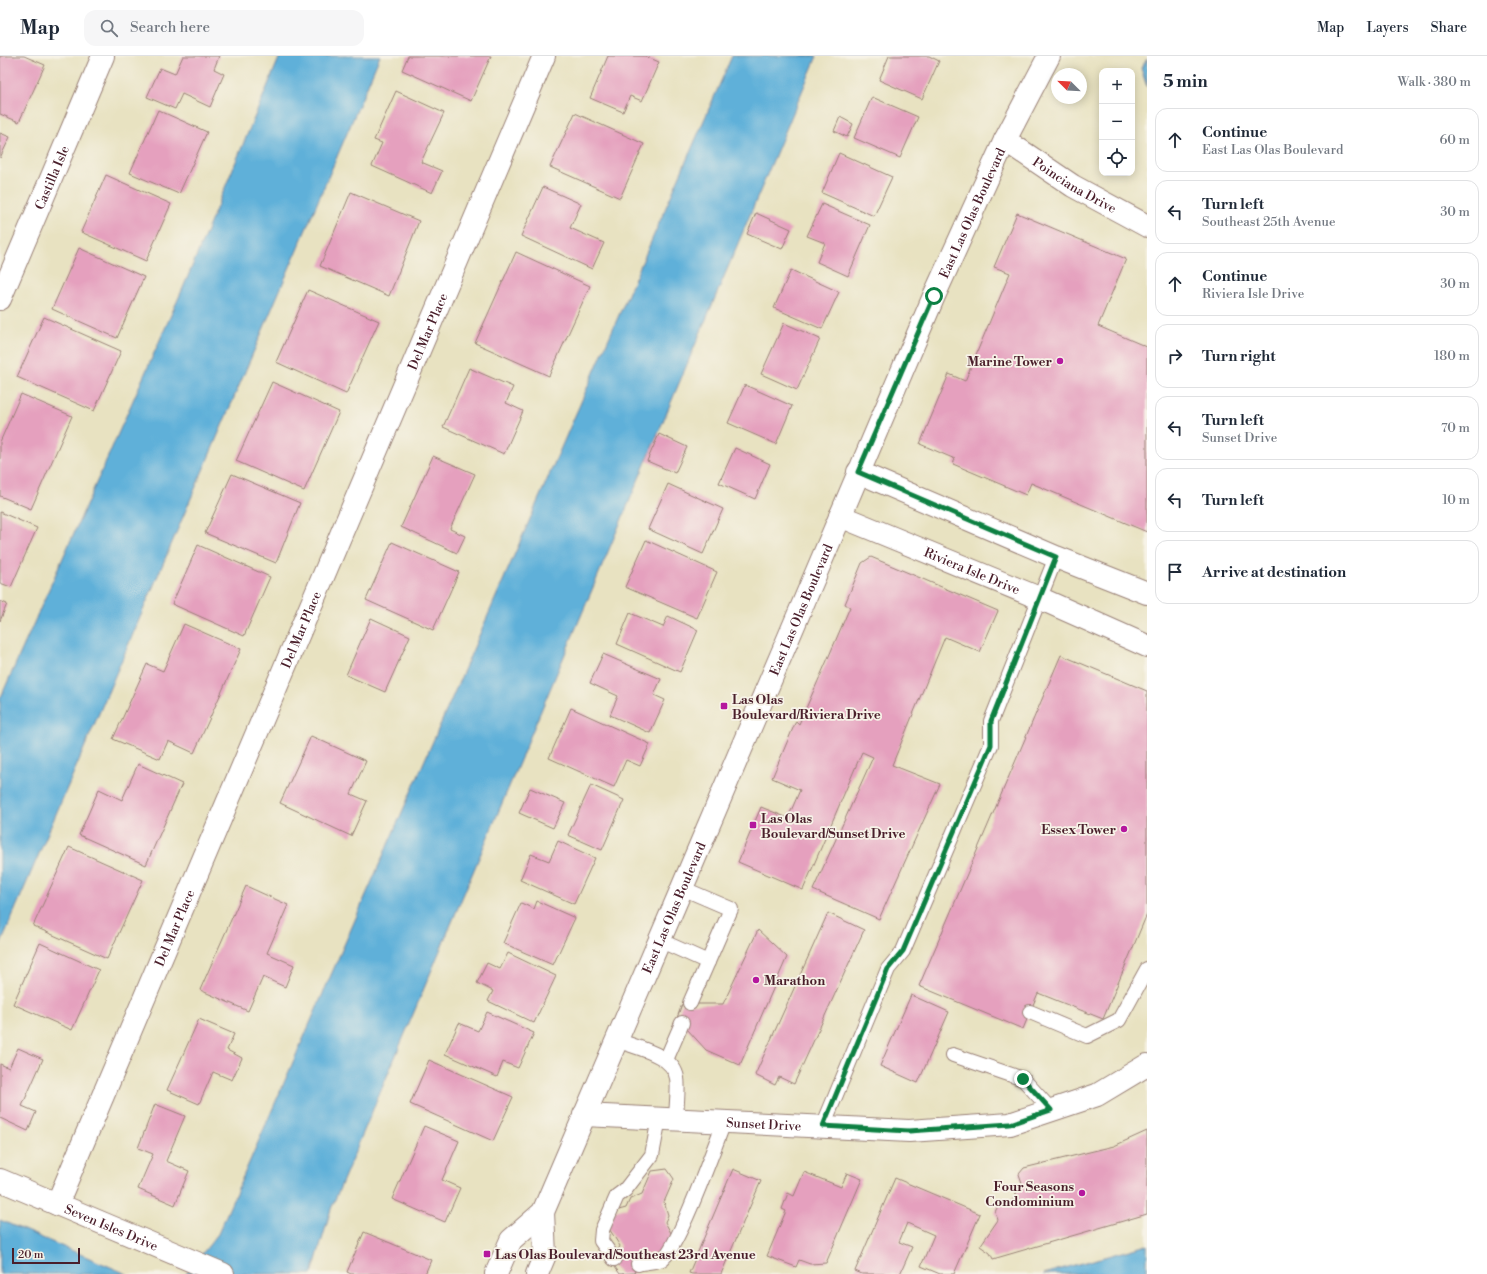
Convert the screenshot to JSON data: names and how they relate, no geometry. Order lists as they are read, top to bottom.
{
  "streets": {
    "street": [
      "Castilla Isle",
      "Poinciana Drive",
      "East Las Olas Boulevard",
      "Del Mar Place",
      "Riviera Isle Drive",
      "Sunset Drive",
      "Seven Isles Drive"
    ]
  },
  "crossings": [
    ["Poinciana Drive", "East Las Olas Boulevard"],
    ["East Las Olas Boulevard", "Riviera Isle Drive"],
    ["East Las Olas Boulevard", "Sunset Drive"],
    ["Del Mar Place", "Seven Isles Drive"]
  ],
  "places": {
    "other": [
      "Marine Tower",
      "Essex Tower",
      "Marathon",
      "Four Seasons Condominium"
    ],
    "transit": ["Las Olas Boulevard/Riviera Drive", "Las Olas Boulevard/Sunset Drive", "Las Olas Boulevard/Southeast 23rd Avenue"]
  },
  "scale_bar": "20 m",
  "north": "top left",
  "page": {
    "header": "Map",
    "search": "Search here",
    "nav": ["Map", "Layers", "Share"],
    "heading": ["5 min", "Walk · 380 m"],
    "map_buttons": ["+", "−"],
    "list": [
      ["Continue", "East Las Olas Boulevard", "60 m"],
      ["Turn left", "Southeast 25th Avenue", "30 m"],
      ["Continue", "Riviera Isle Drive", "30 m"],
      ["Turn right", "180 m"],
      ["Turn left", "Sunset Drive", "70 m"],
      ["Turn left", "10 m"],
      "Arrive at destination"
    ],
    "scale": "20 m"
  }
}
